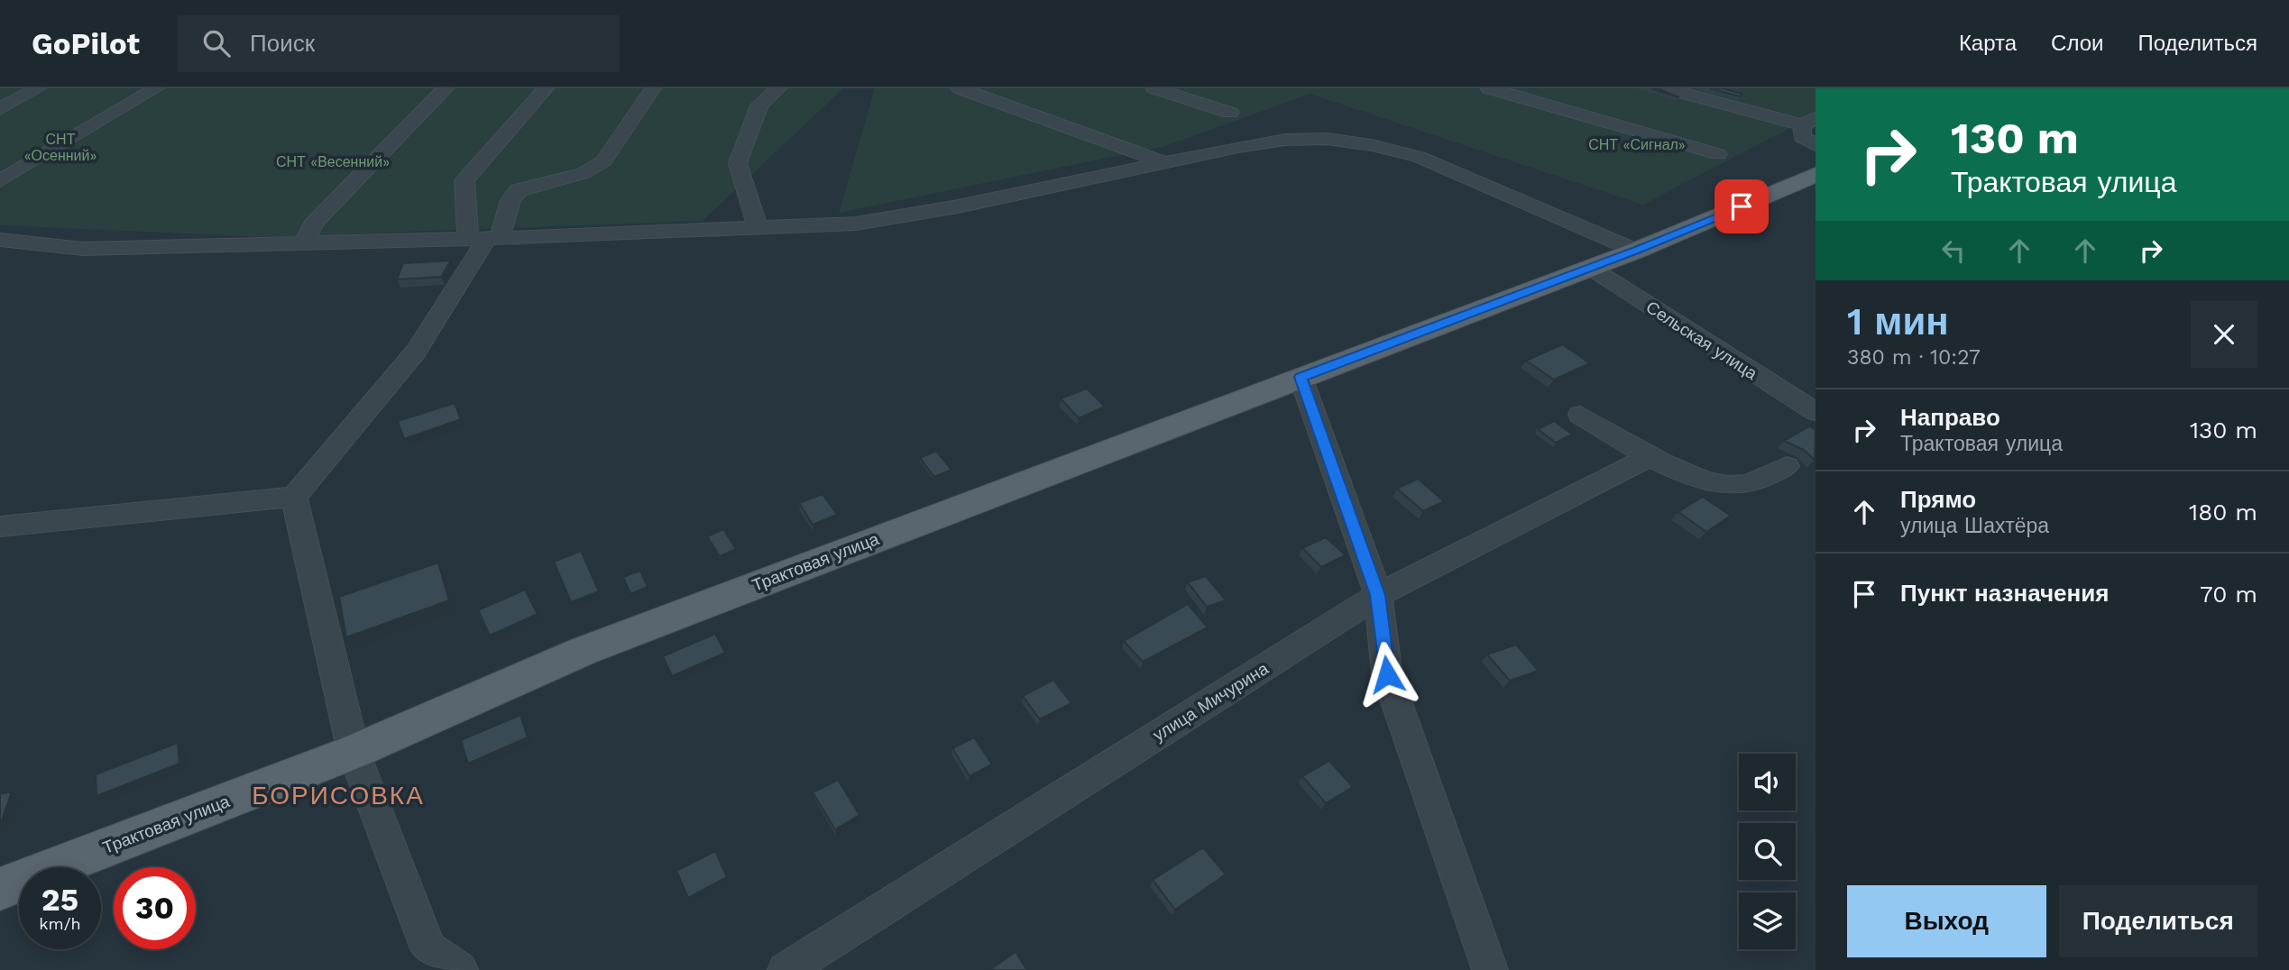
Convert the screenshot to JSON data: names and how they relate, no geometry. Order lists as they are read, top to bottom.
{
  "streets": {
    "main road": ["Трактовая улица"],
    "street": ["Сельская улица", "улица Мичурина"]
  },
  "crossings": [
    ["Сельская улица", "Трактовая улица"]
  ],
  "districts": ["БОРИСОВКА"],
  "parks": ["СНТ «Осенний»", "СНТ «Сигнал»", "СНТ «Весенний»"],
  "page": {
    "header": "GoPilot",
    "search": "Поиск",
    "nav": ["Карта", "Слои", "Поделиться"],
    "turn": ["130 m", "Трактовая улица"],
    "heading": ["1 мин", "380 m · 10:27"],
    "list": [
      {
        "name": "Направо",
        "note": "Трактовая улица",
        "value": "130 m"
      },
      {
        "name": "Прямо",
        "note": "улица Шахтёра",
        "value": "180 m"
      },
      {
        "name": "Пункт назначения",
        "value": "70 m"
      }
    ],
    "speed": "25 km/h",
    "limit": "30",
    "buttons": ["Выход", "Поделиться"]
  }
}
